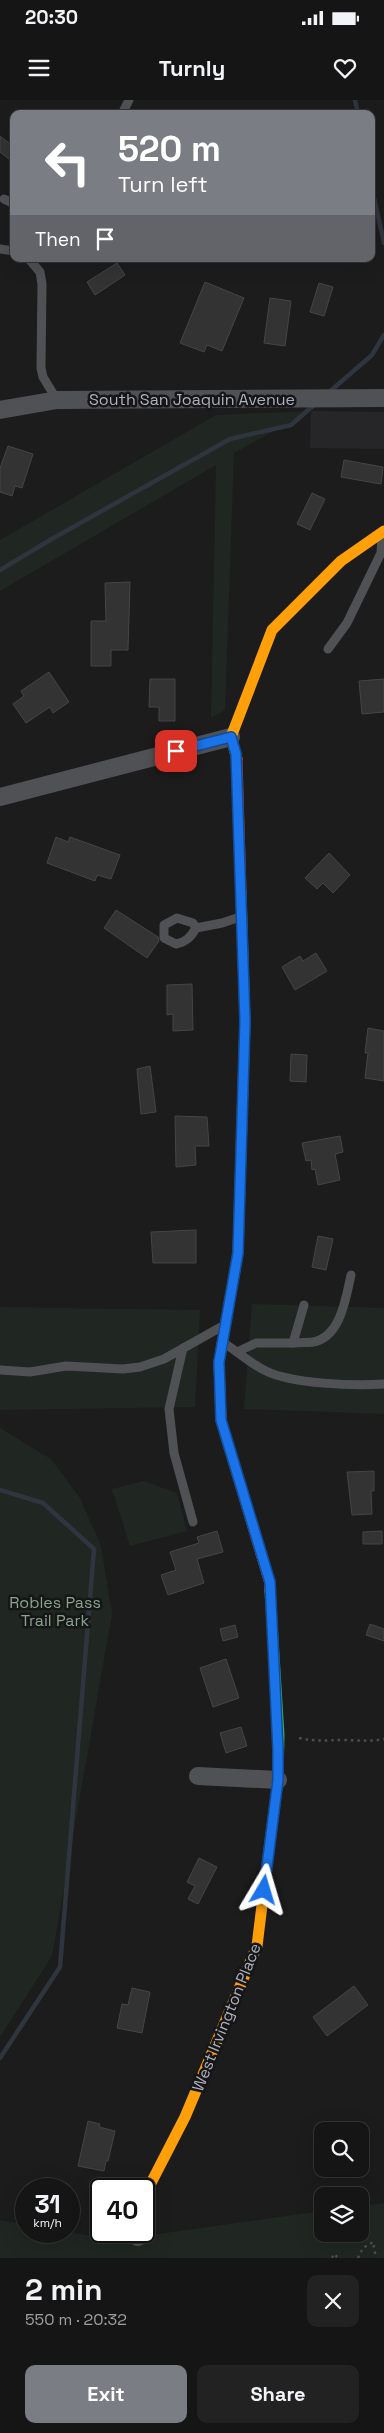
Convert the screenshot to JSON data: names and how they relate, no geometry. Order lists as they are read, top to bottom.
{
  "streets": {
    "street": ["South San Joaquin Avenue", "West Irvington Place"]
  },
  "parks": ["Robles Pass Trail Park"],
  "page": {
    "status": "20:30",
    "header": "Turnly",
    "turn": ["520 m", "Turn left"],
    "then": "Then",
    "speed": "31 km/h",
    "limit": "40",
    "heading": ["2 min", "550 m · 20:32"],
    "buttons": ["Exit", "Share"]
  }
}
